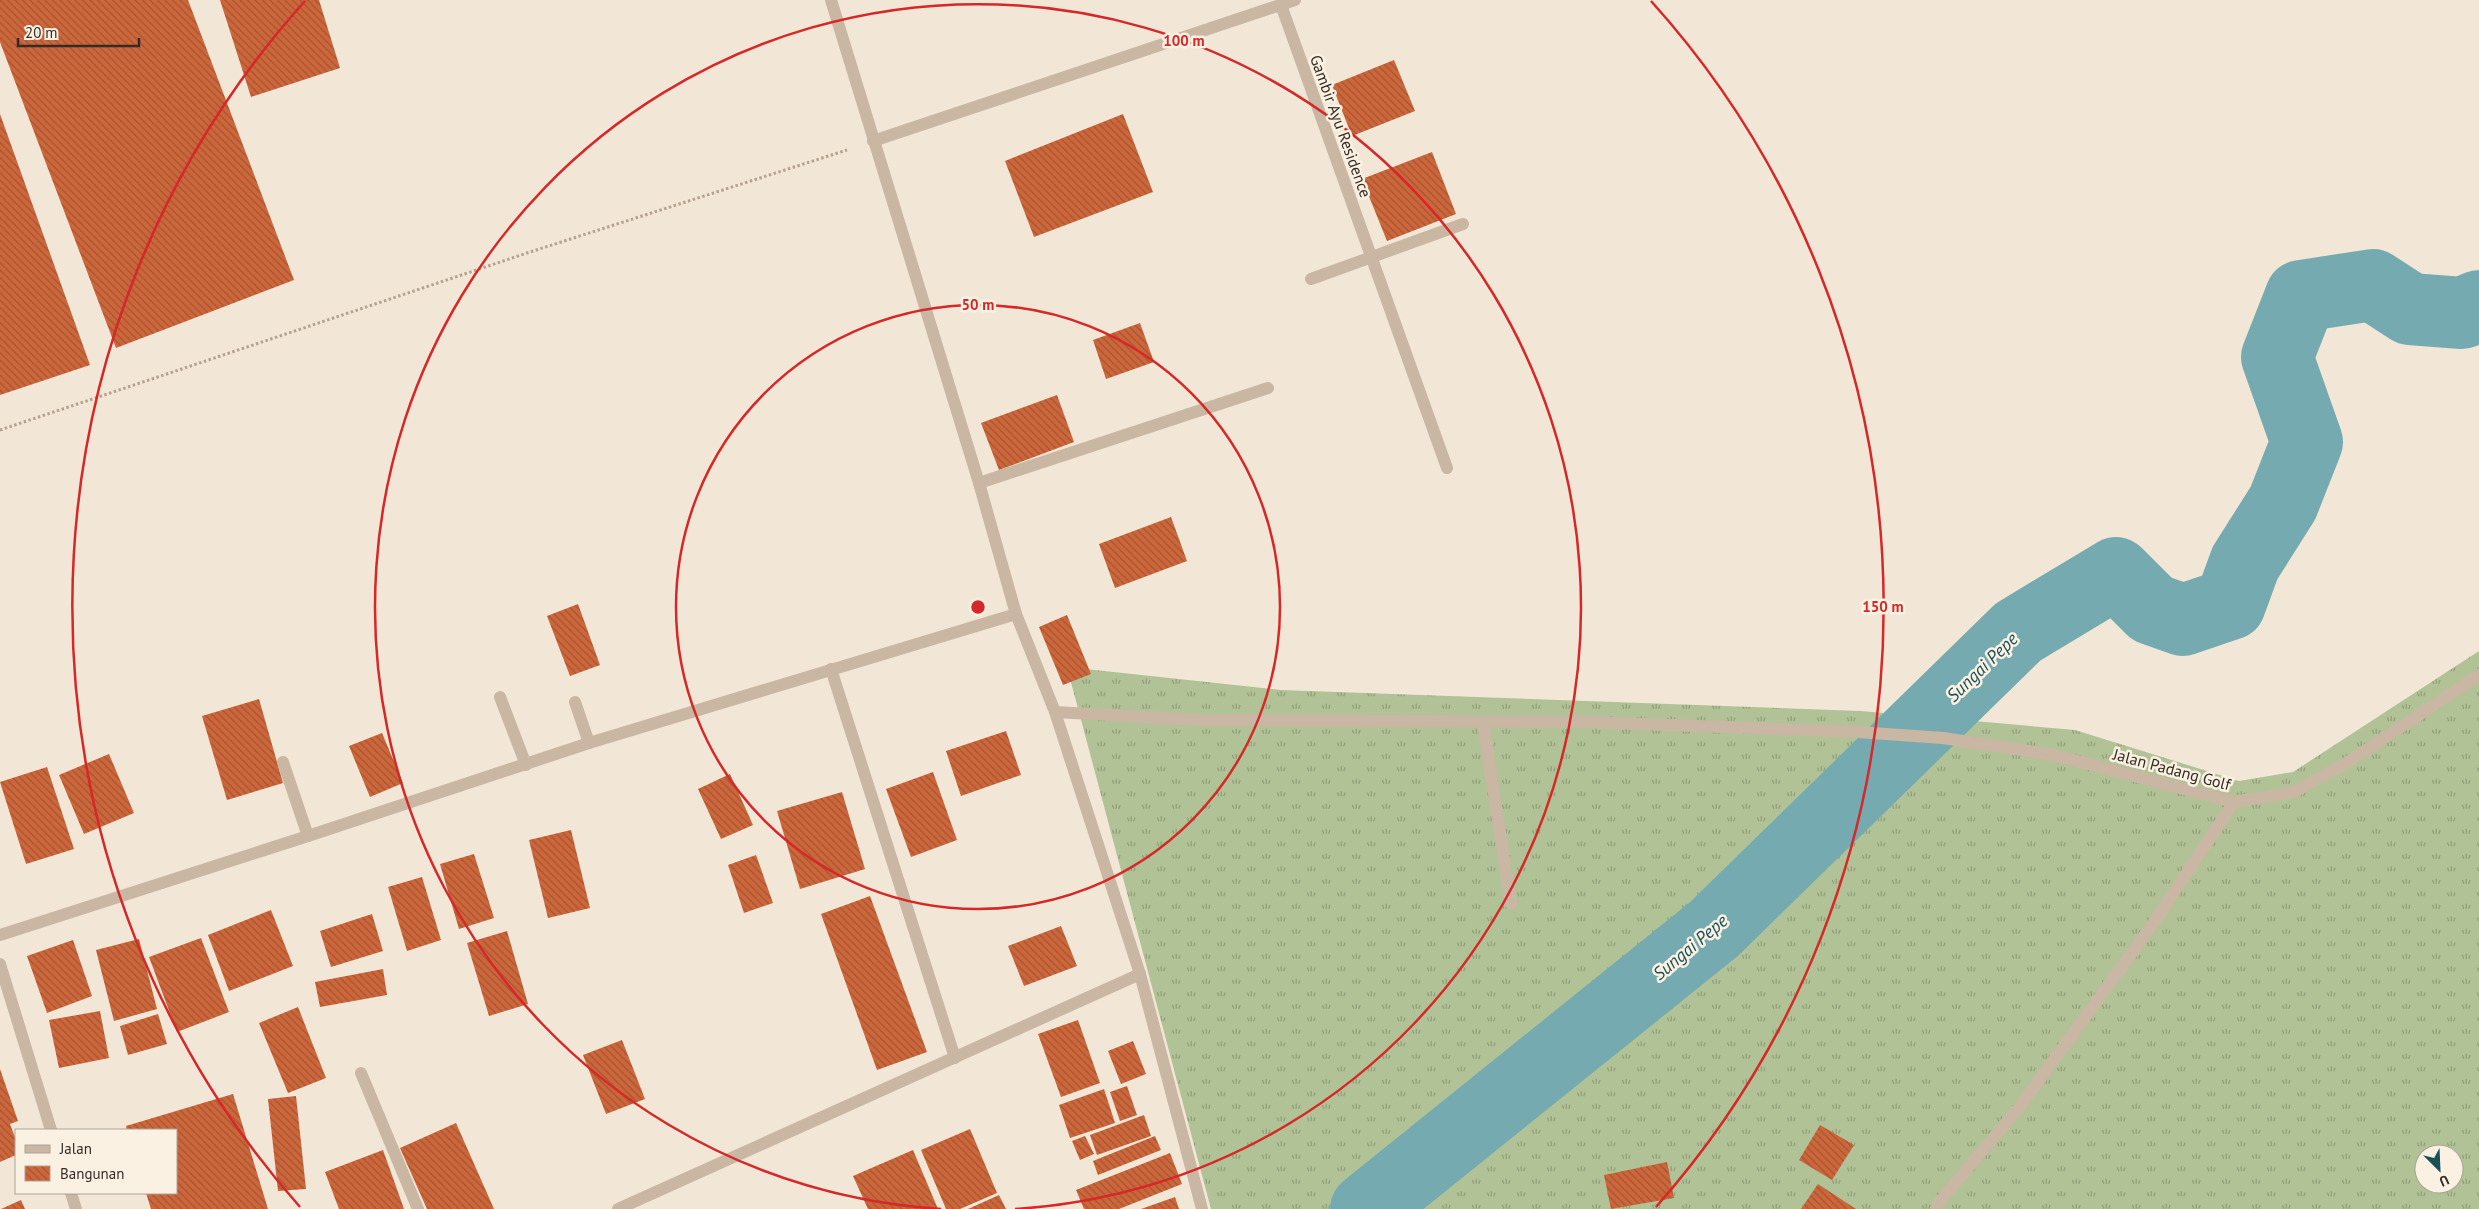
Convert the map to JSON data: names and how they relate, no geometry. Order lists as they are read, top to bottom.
{
  "streets": {
    "street": ["Gambir Ayu Residence", "Jalan Padang Golf"]
  },
  "water": ["Sungai Pepe"],
  "legend": ["Jalan", "Bangunan"],
  "scale_bar": "20 m",
  "north": "bottom right",
  "rings": ["100 m", "50 m", "150 m"]
}
